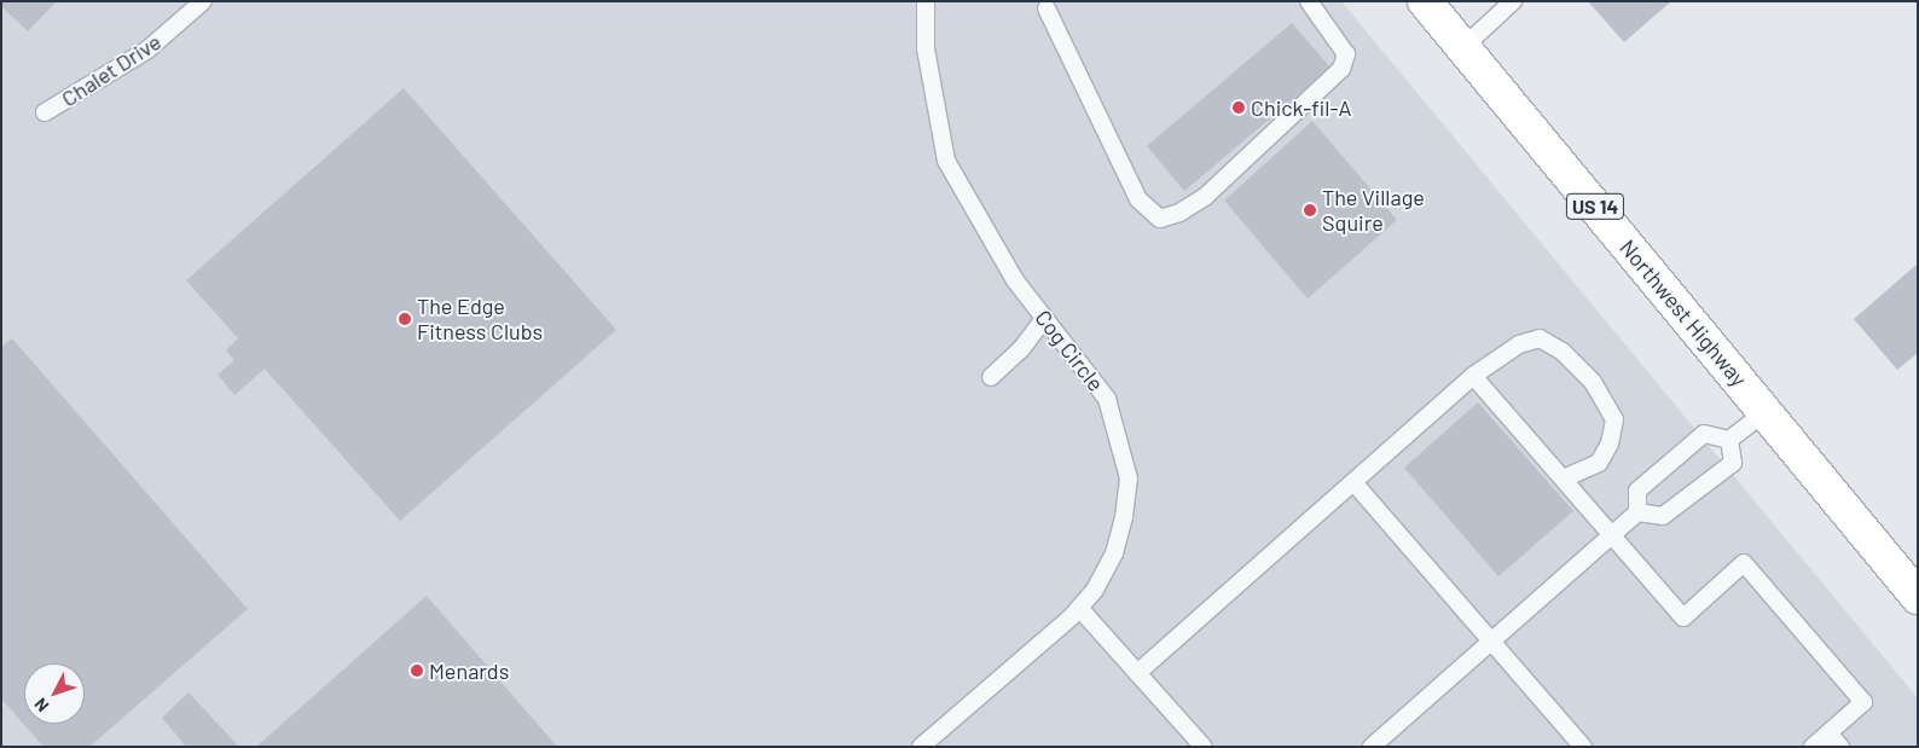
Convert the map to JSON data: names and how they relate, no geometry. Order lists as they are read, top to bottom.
{
  "streets": {
    "main road": ["US 14", "Northwest Highway"],
    "lane": ["Chalet Drive", "Cog Circle"]
  },
  "places": [
    "Chick-fil-A",
    "The Village Squire",
    "The Edge Fitness Clubs",
    "Menards"
  ],
  "north": "bottom left"
}
